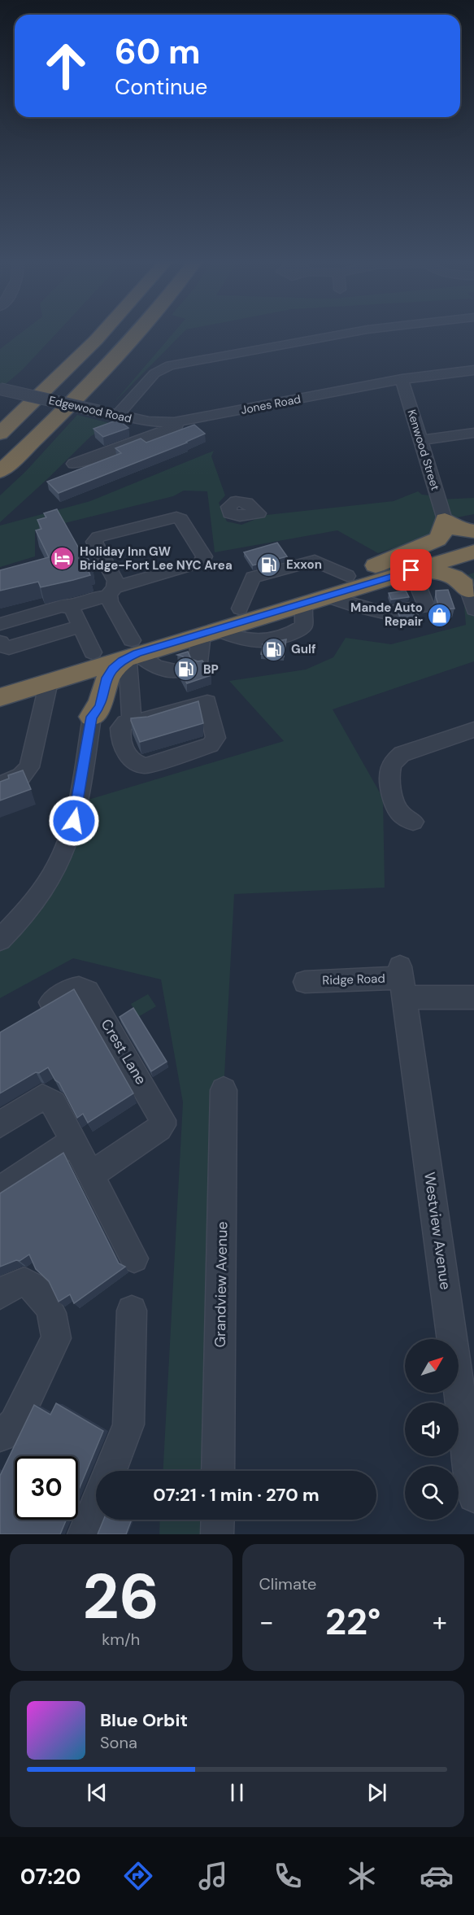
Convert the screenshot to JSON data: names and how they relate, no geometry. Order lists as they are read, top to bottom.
{
  "streets": {
    "street": [
      "Jones Road",
      "Edgewood Road",
      "Kenwood Street",
      "Ridge Road",
      "Crest Lane",
      "Westview Avenue",
      "Grandview Avenue"
    ]
  },
  "crossings": [
    ["Jones Road", "Edgewood Road"],
    ["Jones Road", "Kenwood Street"],
    ["Ridge Road", "Westview Avenue"]
  ],
  "places": {
    "hotel": ["Holiday Inn GW Bridge-Fort Lee NYC Area"],
    "fuel station": ["Exxon", "Gulf", "BP"],
    "shop": ["Mande Auto Repair"]
  },
  "north": "top right",
  "page": {
    "turn": ["60 m", "Continue"],
    "limit": "30",
    "trip": "07:21 · 1 min · 270 m",
    "tile": [
      ["26", "km/h"],
      "Climate"
    ],
    "heat": ["−", "22°", "+"],
    "song": ["Blue Orbit", "Sona"],
    "tabs": "07:20"
  }
}
